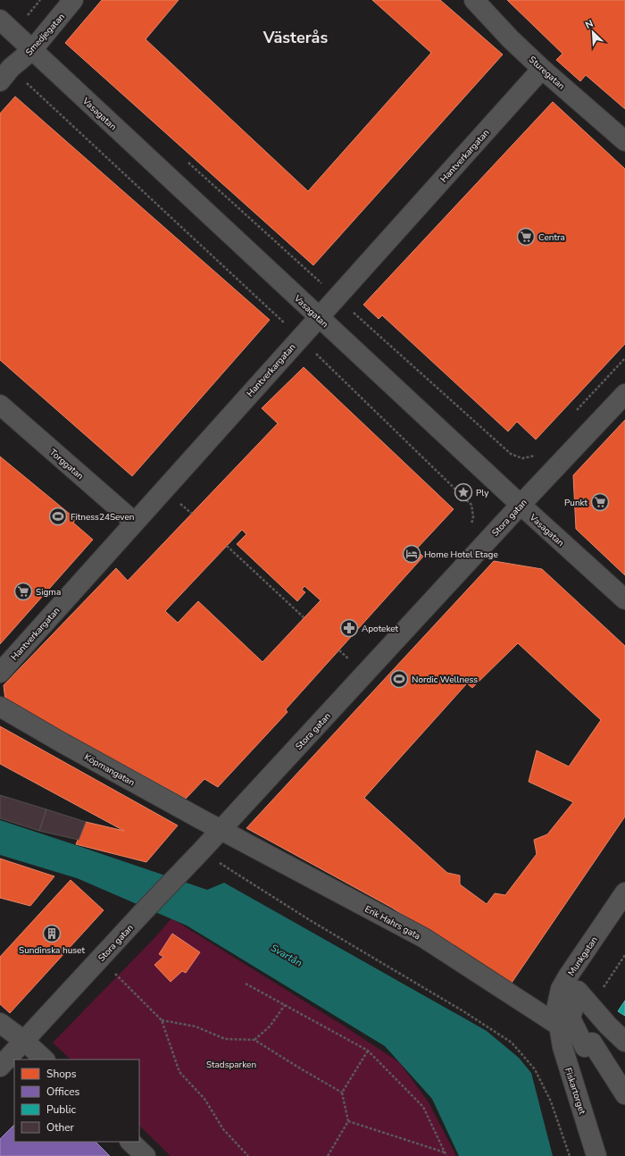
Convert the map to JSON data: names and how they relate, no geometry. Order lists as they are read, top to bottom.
{
  "streets": {
    "street": [
      "Smedjegatan",
      "Sturegatan",
      "Vasagatan",
      "Hantverkargatan",
      "Torggatan",
      "Stora gatan",
      "Köpmangatan",
      "Erik Hahrs gata",
      "Munkgatan",
      "Fiskartorget"
    ]
  },
  "crossings": [
    ["Smedjegatan", "Vasagatan"],
    ["Sturegatan", "Hantverkargatan"],
    ["Vasagatan", "Hantverkargatan"],
    ["Vasagatan", "Stora gatan"],
    ["Hantverkargatan", "Torggatan"],
    ["Stora gatan", "Köpmangatan"],
    ["Stora gatan", "Erik Hahrs gata"],
    ["Köpmangatan", "Erik Hahrs gata"],
    ["Erik Hahrs gata", "Munkgatan"],
    ["Erik Hahrs gata", "Fiskartorget"],
    ["Munkgatan", "Fiskartorget"]
  ],
  "districts": ["Västerås"],
  "water": ["Svartån"],
  "parks": ["Stadsparken"],
  "places": {
    "supermarket": ["Centra", "Punkt", "Sigma"],
    "place": ["Ply"],
    "sports": ["Fitness24Seven", "Nordic Wellness"],
    "hotel": ["Home Hotel Etage"],
    "pharmacy": ["Apoteket"],
    "building": ["Sundinska huset"]
  },
  "legend": [
    "Shops",
    "Offices",
    "Public",
    "Other"
  ],
  "north": "top left"
}
